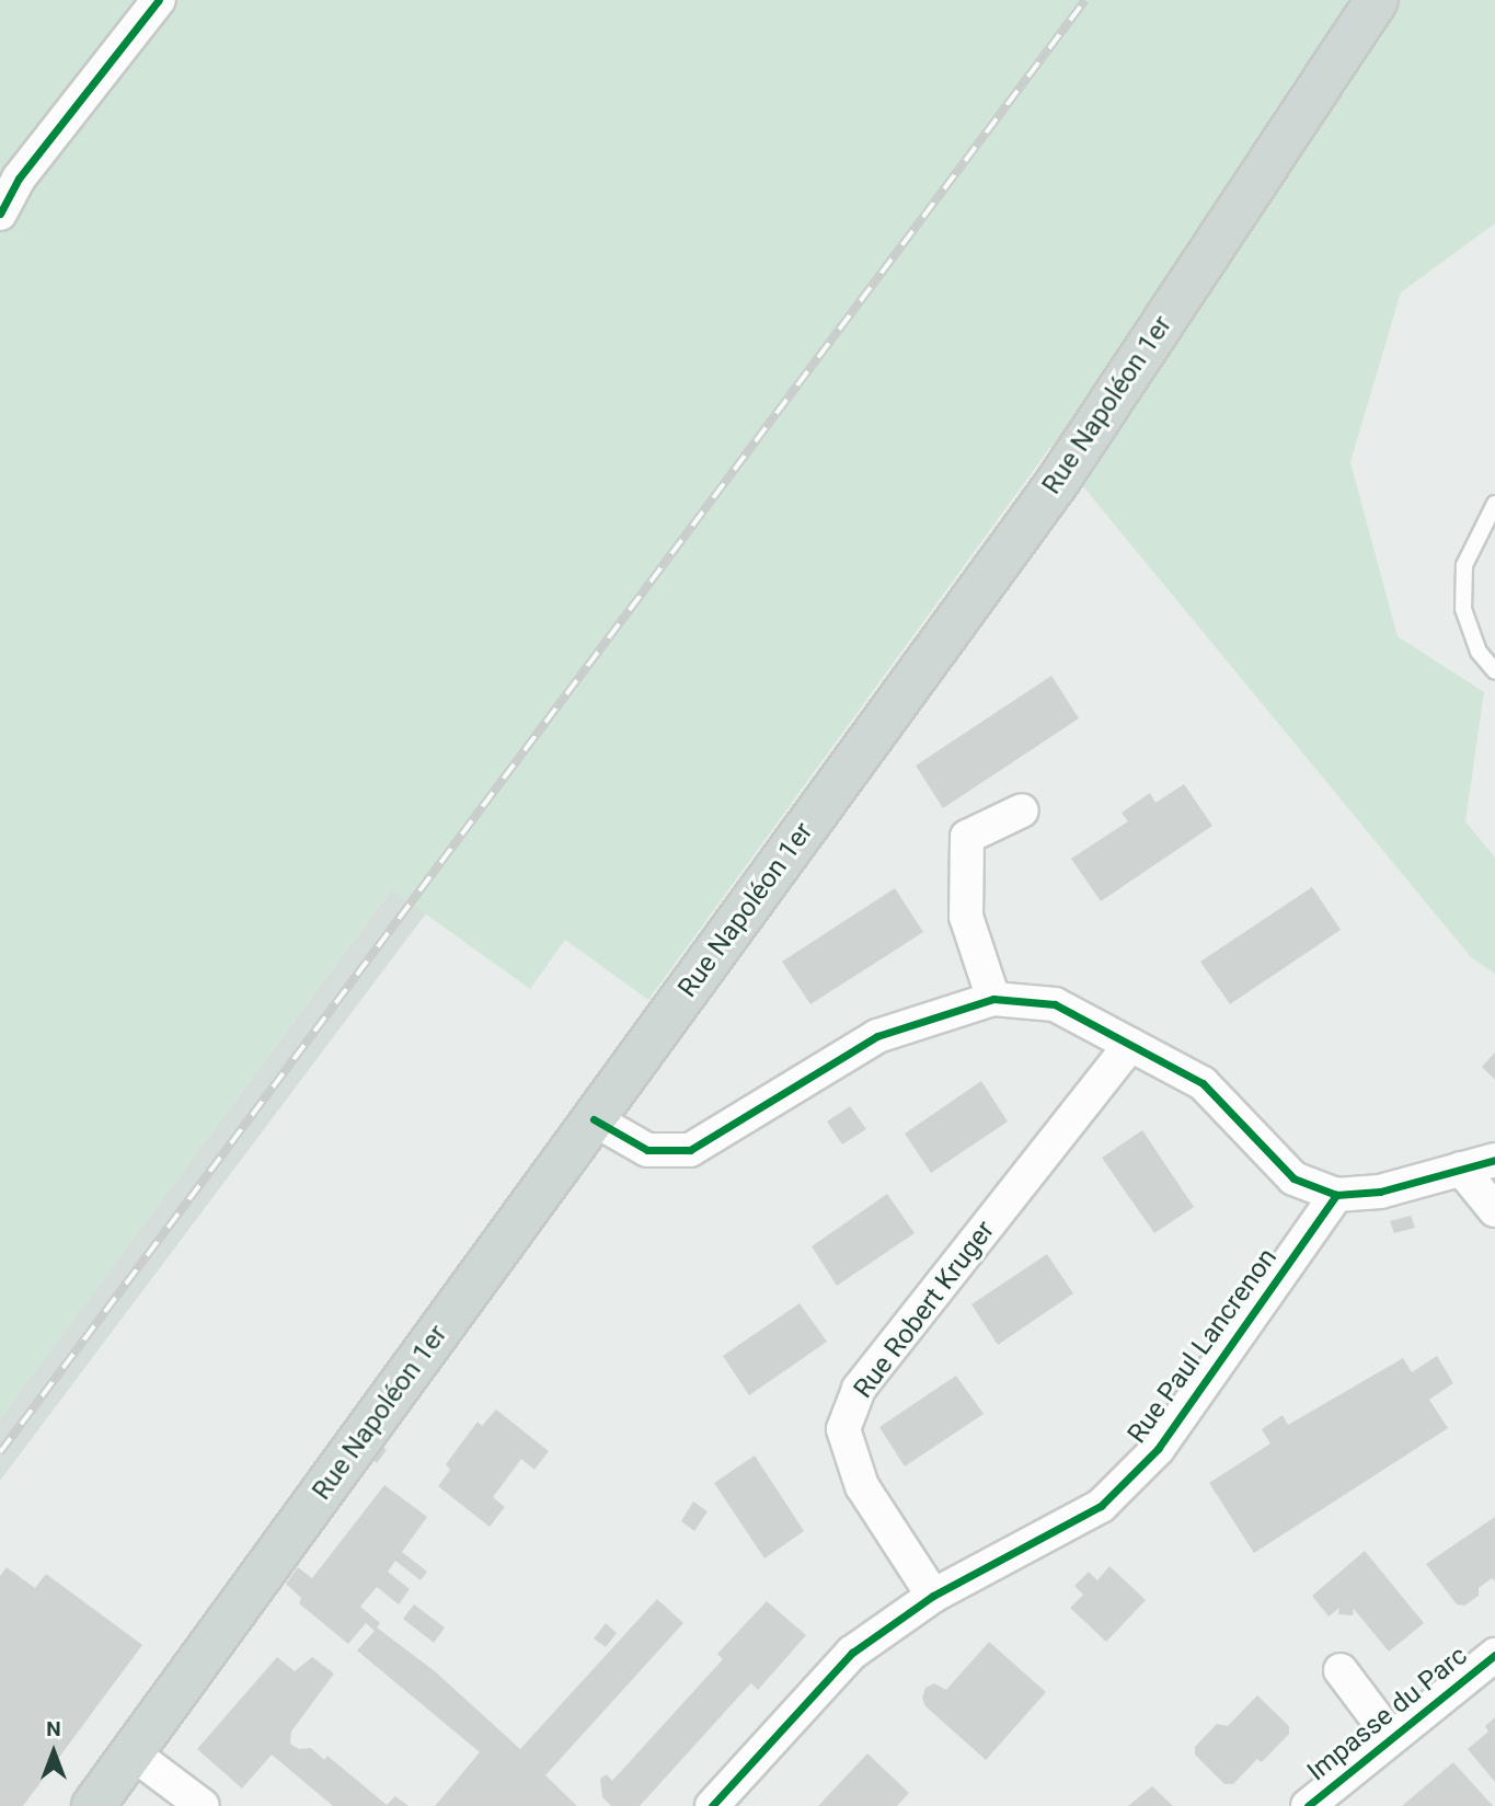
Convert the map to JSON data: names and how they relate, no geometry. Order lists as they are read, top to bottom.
{
  "streets": {
    "main road": ["Rue Napoléon 1er"],
    "street": ["Rue Robert Kruger", "Rue Paul Lancrenon", "Impasse du Parc"]
  },
  "crossings": [
    ["Rue Robert Kruger", "Rue Paul Lancrenon"]
  ],
  "north": "top"
}
